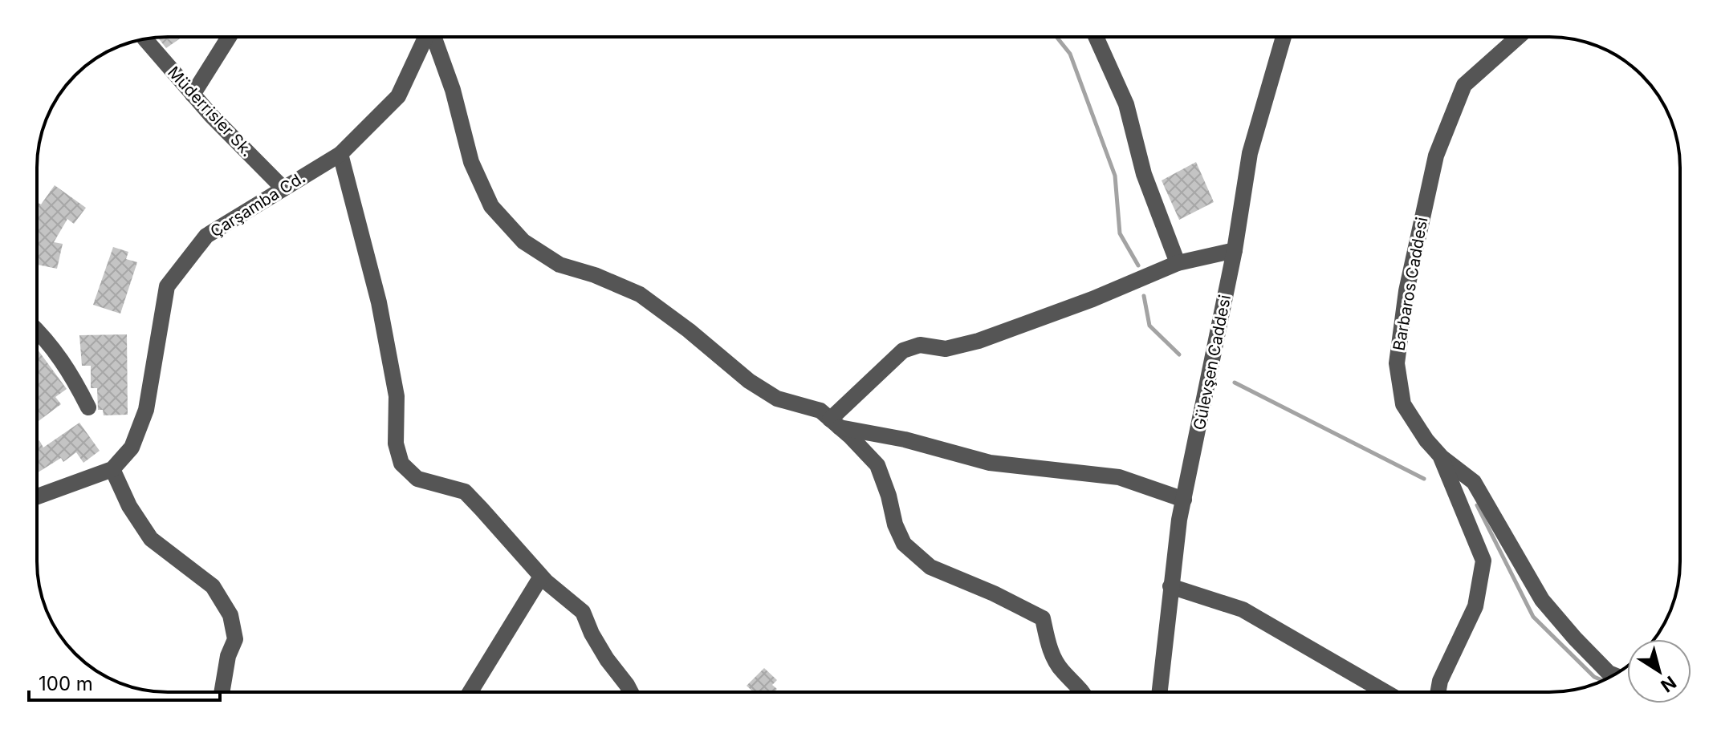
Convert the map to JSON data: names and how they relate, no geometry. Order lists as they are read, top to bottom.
{
  "streets": {
    "street": [
      "Müderrisler Sk.",
      "Çarşamba Cd.",
      "Barbaros Caddesi",
      "Gülevşen Caddesi"
    ]
  },
  "crossings": [
    ["Müderrisler Sk.", "Çarşamba Cd."]
  ],
  "scale_bar": "100 m",
  "north": "bottom right"
}
